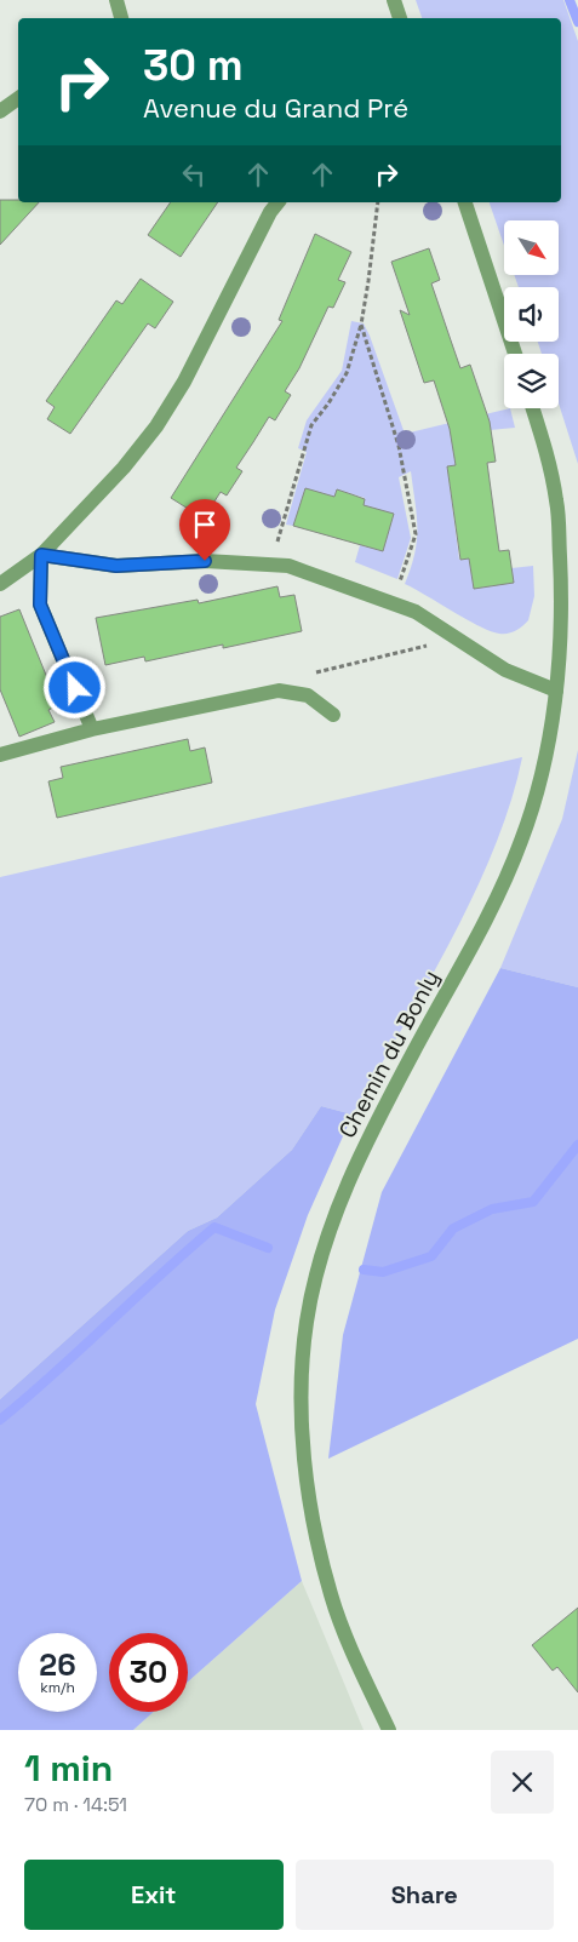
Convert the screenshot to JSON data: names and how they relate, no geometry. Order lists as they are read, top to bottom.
{
  "streets": {
    "street": ["Chemin du Bonly"]
  },
  "north": "bottom right",
  "page": {
    "turn": ["30 m", "Avenue du Grand Pré"],
    "speed": "26 km/h",
    "limit": "30",
    "heading": ["1 min", "70 m · 14:51"],
    "buttons": ["Exit", "Share"]
  }
}
